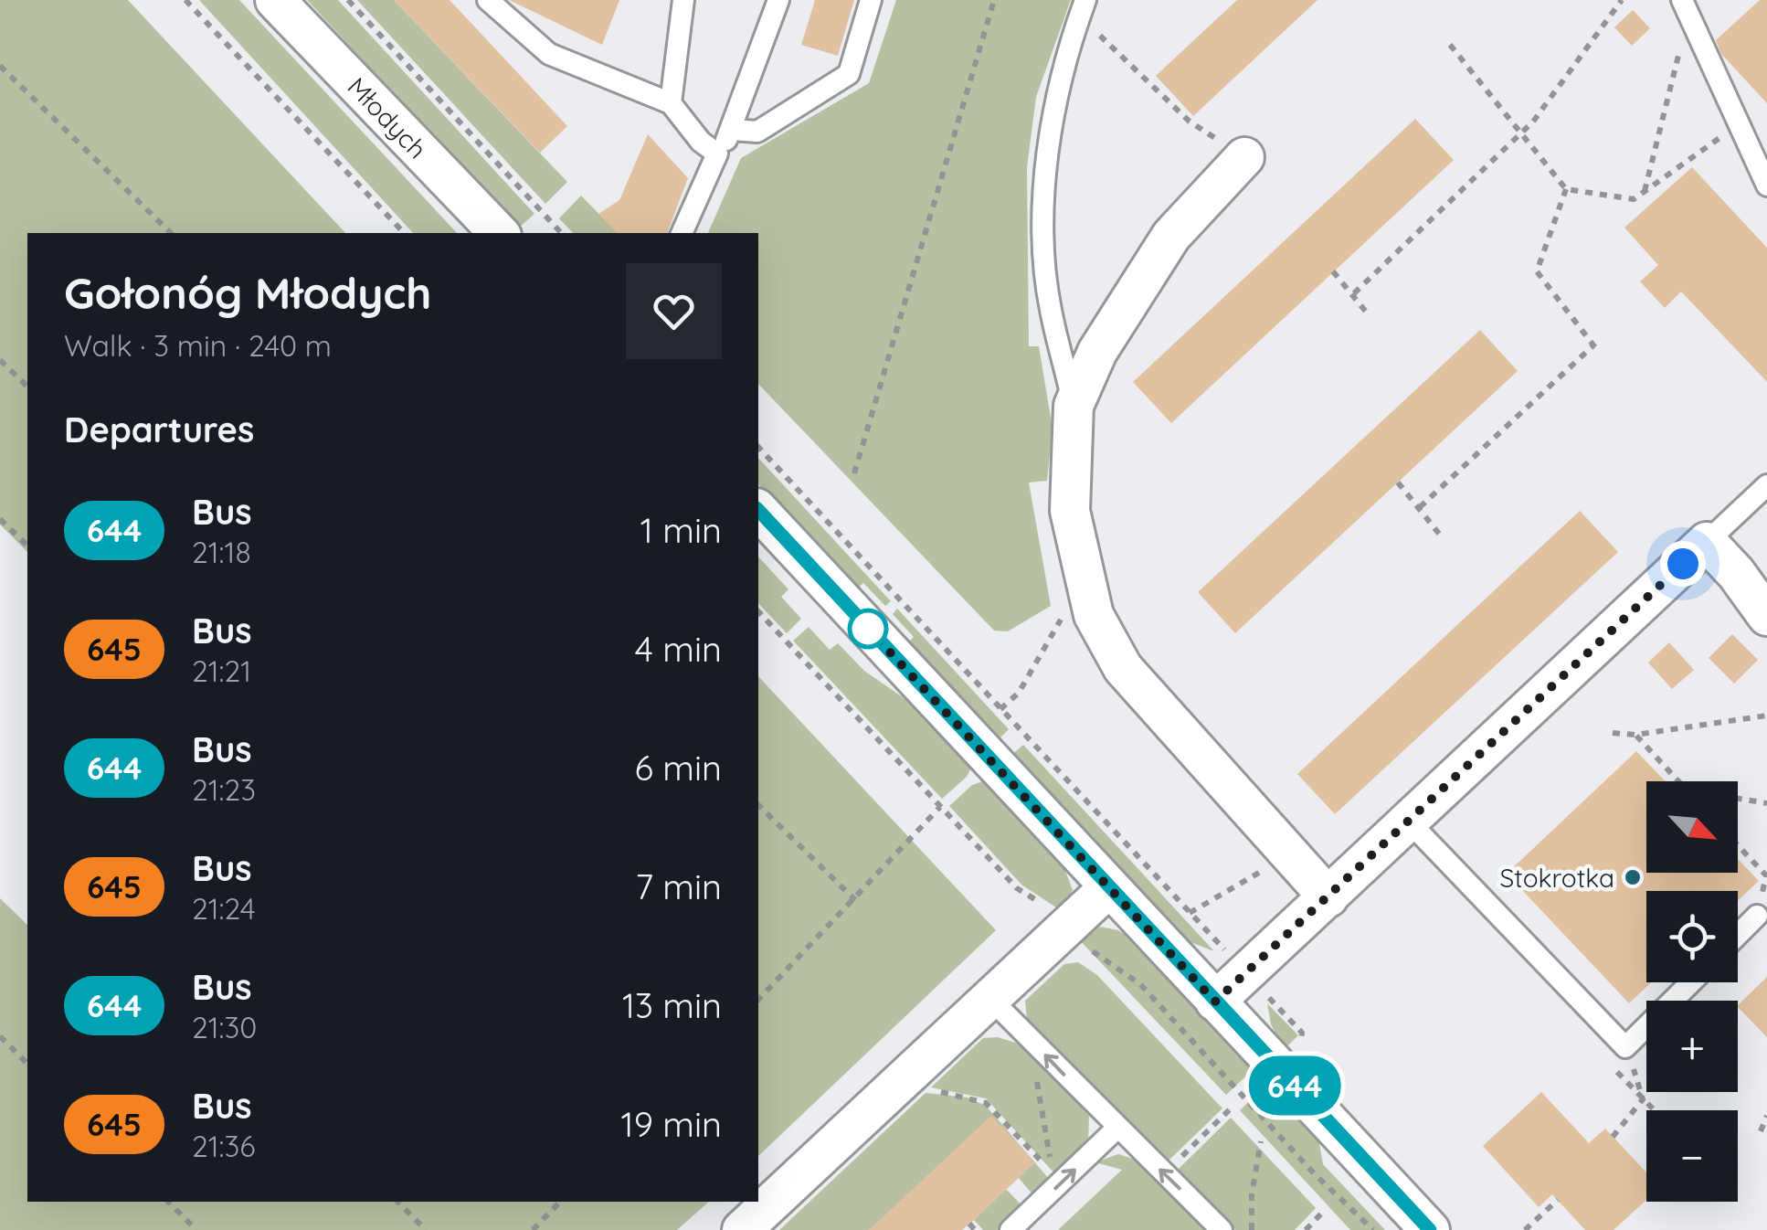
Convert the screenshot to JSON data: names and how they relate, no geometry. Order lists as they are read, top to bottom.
{
  "streets": {
    "street": ["Młodych"]
  },
  "places": ["Stokrotka"],
  "lines": ["bus line 644"],
  "north": "bottom right",
  "page": {
    "on_map": "644",
    "heading": [
      ["Gołonóg Młodych", "Walk · 3 min · 240 m"],
      "Departures"
    ],
    "list": [
      {
        "mark": "644",
        "name": "Bus",
        "note": "21:18",
        "value": "1 min"
      },
      {
        "mark": "645",
        "name": "Bus",
        "note": "21:21",
        "value": "4 min"
      },
      {
        "mark": "644",
        "name": "Bus",
        "note": "21:23",
        "value": "6 min"
      },
      {
        "mark": "645",
        "name": "Bus",
        "note": "21:24",
        "value": "7 min"
      },
      {
        "mark": "644",
        "name": "Bus",
        "note": "21:30",
        "value": "13 min"
      },
      {
        "mark": "645",
        "name": "Bus",
        "note": "21:36",
        "value": "19 min"
      }
    ],
    "map_buttons": ["+", "−"]
  }
}
